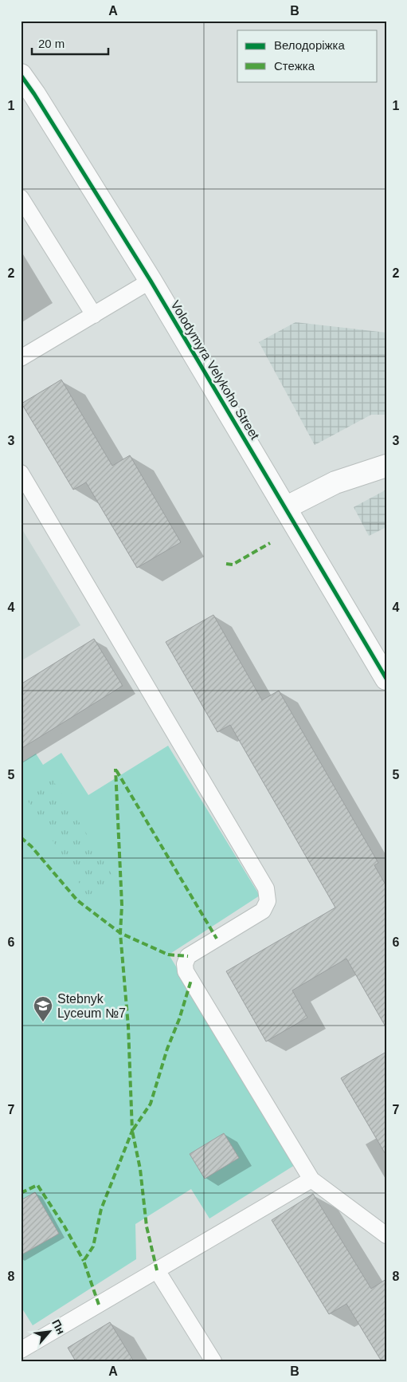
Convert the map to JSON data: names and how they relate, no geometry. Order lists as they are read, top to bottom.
{
  "streets": {
    "street": ["Volodymyra Velykoho Street"]
  },
  "places": {
    "school or university": ["Stebnyk Lyceum №7"]
  },
  "legend": ["Велодоріжка", "Стежка"],
  "scale_bar": "20 m",
  "north": "top right",
  "grid": {
    "columns": ["A", "B"],
    "rows": [
      "1",
      "2",
      "3",
      "4",
      "5",
      "6",
      "7",
      "8"
    ]
  }
}
